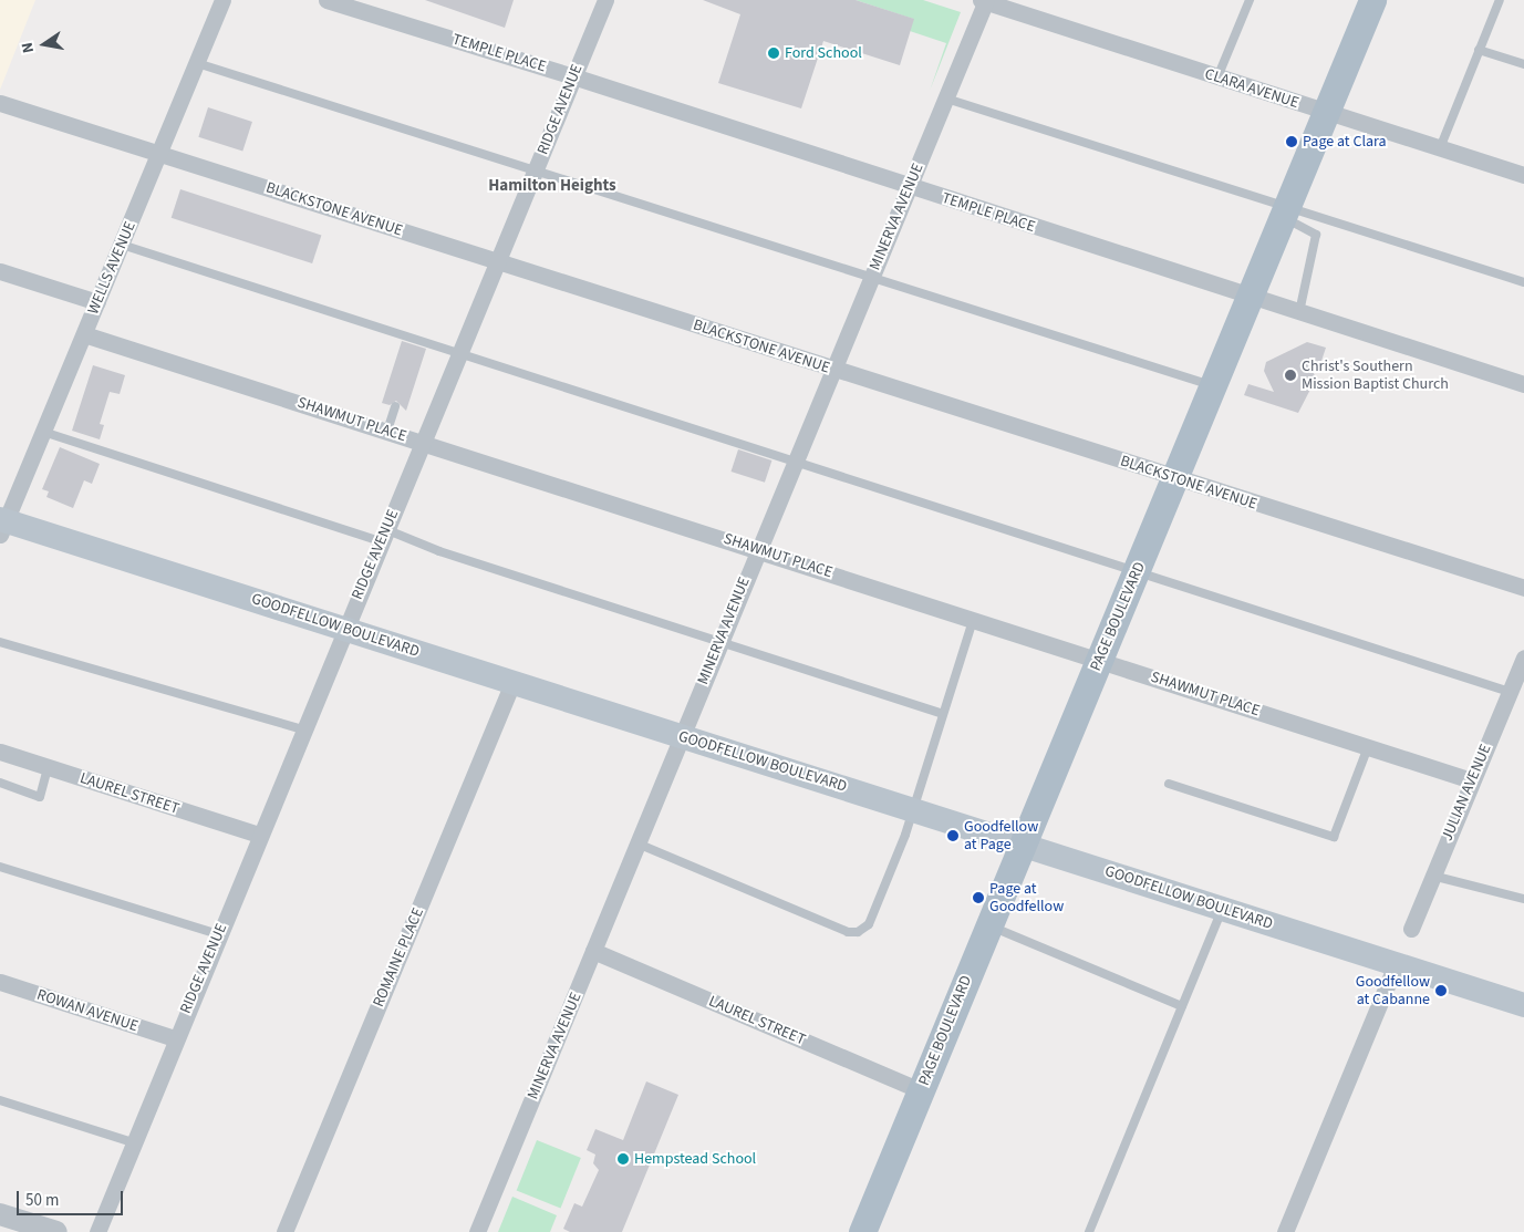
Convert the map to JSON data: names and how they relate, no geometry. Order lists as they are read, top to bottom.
{
  "streets": {
    "main road": ["PAGE BOULEVARD", "GOODFELLOW BOULEVARD"],
    "street": [
      "TEMPLE PLACE",
      "CLARA AVENUE",
      "RIDGE AVENUE",
      "BLACKSTONE AVENUE",
      "MINERVA AVENUE",
      "WELLS AVENUE",
      "SHAWMUT PLACE",
      "JULIAN AVENUE",
      "LAUREL STREET",
      "ROMAINE PLACE",
      "ROWAN AVENUE"
    ]
  },
  "crossings": [
    ["TEMPLE PLACE", "RIDGE AVENUE"],
    ["TEMPLE PLACE", "MINERVA AVENUE"],
    ["TEMPLE PLACE", "PAGE BOULEVARD"],
    ["CLARA AVENUE", "MINERVA AVENUE"],
    ["CLARA AVENUE", "PAGE BOULEVARD"],
    ["RIDGE AVENUE", "BLACKSTONE AVENUE"],
    ["RIDGE AVENUE", "SHAWMUT PLACE"],
    ["RIDGE AVENUE", "GOODFELLOW BOULEVARD"],
    ["RIDGE AVENUE", "LAUREL STREET"],
    ["RIDGE AVENUE", "ROWAN AVENUE"],
    ["BLACKSTONE AVENUE", "MINERVA AVENUE"],
    ["BLACKSTONE AVENUE", "WELLS AVENUE"],
    ["BLACKSTONE AVENUE", "PAGE BOULEVARD"],
    ["MINERVA AVENUE", "SHAWMUT PLACE"],
    ["MINERVA AVENUE", "GOODFELLOW BOULEVARD"],
    ["MINERVA AVENUE", "LAUREL STREET"],
    ["WELLS AVENUE", "SHAWMUT PLACE"],
    ["WELLS AVENUE", "GOODFELLOW BOULEVARD"],
    ["SHAWMUT PLACE", "PAGE BOULEVARD"],
    ["SHAWMUT PLACE", "JULIAN AVENUE"],
    ["PAGE BOULEVARD", "GOODFELLOW BOULEVARD"],
    ["PAGE BOULEVARD", "LAUREL STREET"],
    ["GOODFELLOW BOULEVARD", "ROMAINE PLACE"]
  ],
  "districts": ["Hamilton Heights"],
  "places": [
    "Ford School",
    "Page at Clara",
    "Christ's Southern Mission Baptist Church",
    "Goodfellow at Page",
    "Page at Goodfellow",
    "Goodfellow at Cabanne",
    "Hempstead School"
  ],
  "scale_bar": "50 m",
  "north": "left"
}
